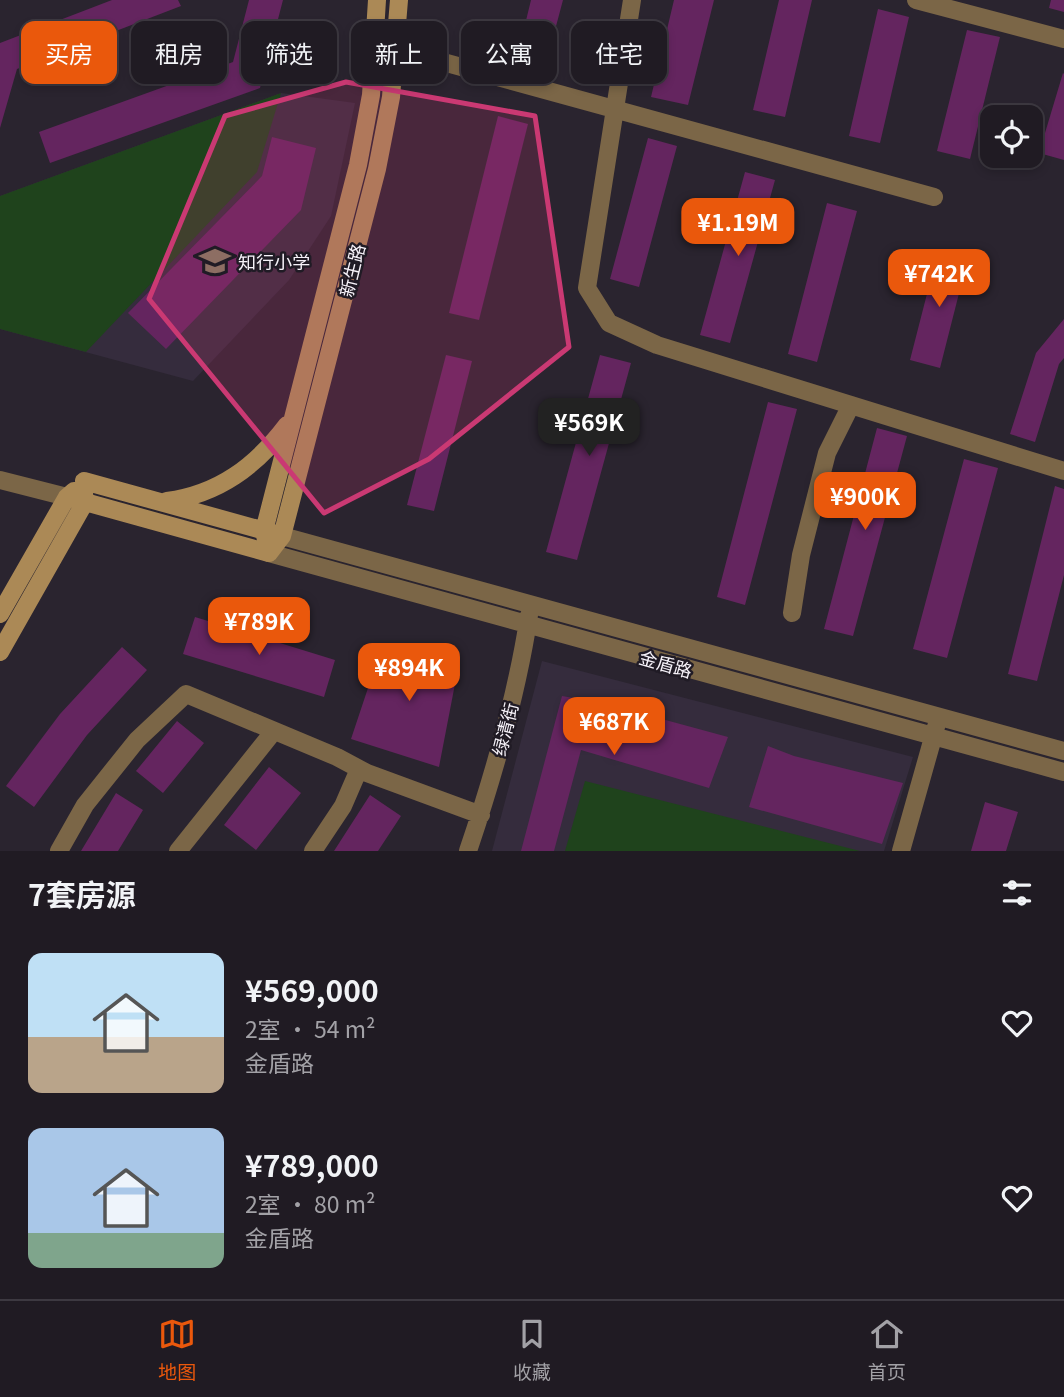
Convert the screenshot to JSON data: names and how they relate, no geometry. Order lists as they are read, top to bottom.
{
  "streets": {
    "main road": ["新生路"],
    "street": ["金盾路", "绿清街"]
  },
  "crossings": [
    ["新生路", "金盾路"],
    ["金盾路", "绿清街"]
  ],
  "places": {
    "school or university": ["知行小学"]
  },
  "page": {
    "chip": [
      "买房",
      "租房",
      "筛选",
      "新上",
      "公寓",
      "住宅"
    ],
    "price": [
      "¥1.19M",
      "¥742K",
      "¥569K",
      "¥900K",
      "¥789K",
      "¥894K",
      "¥687K"
    ],
    "heading": "7套房源",
    "list": [
      {
        "name": "¥569,000",
        "note": "2室 · 54 m² · 金盾路"
      },
      {
        "name": "¥789,000",
        "note": "2室 · 80 m² · 金盾路"
      }
    ],
    "tabs": ["地图", "收藏", "首页"]
  }
}
